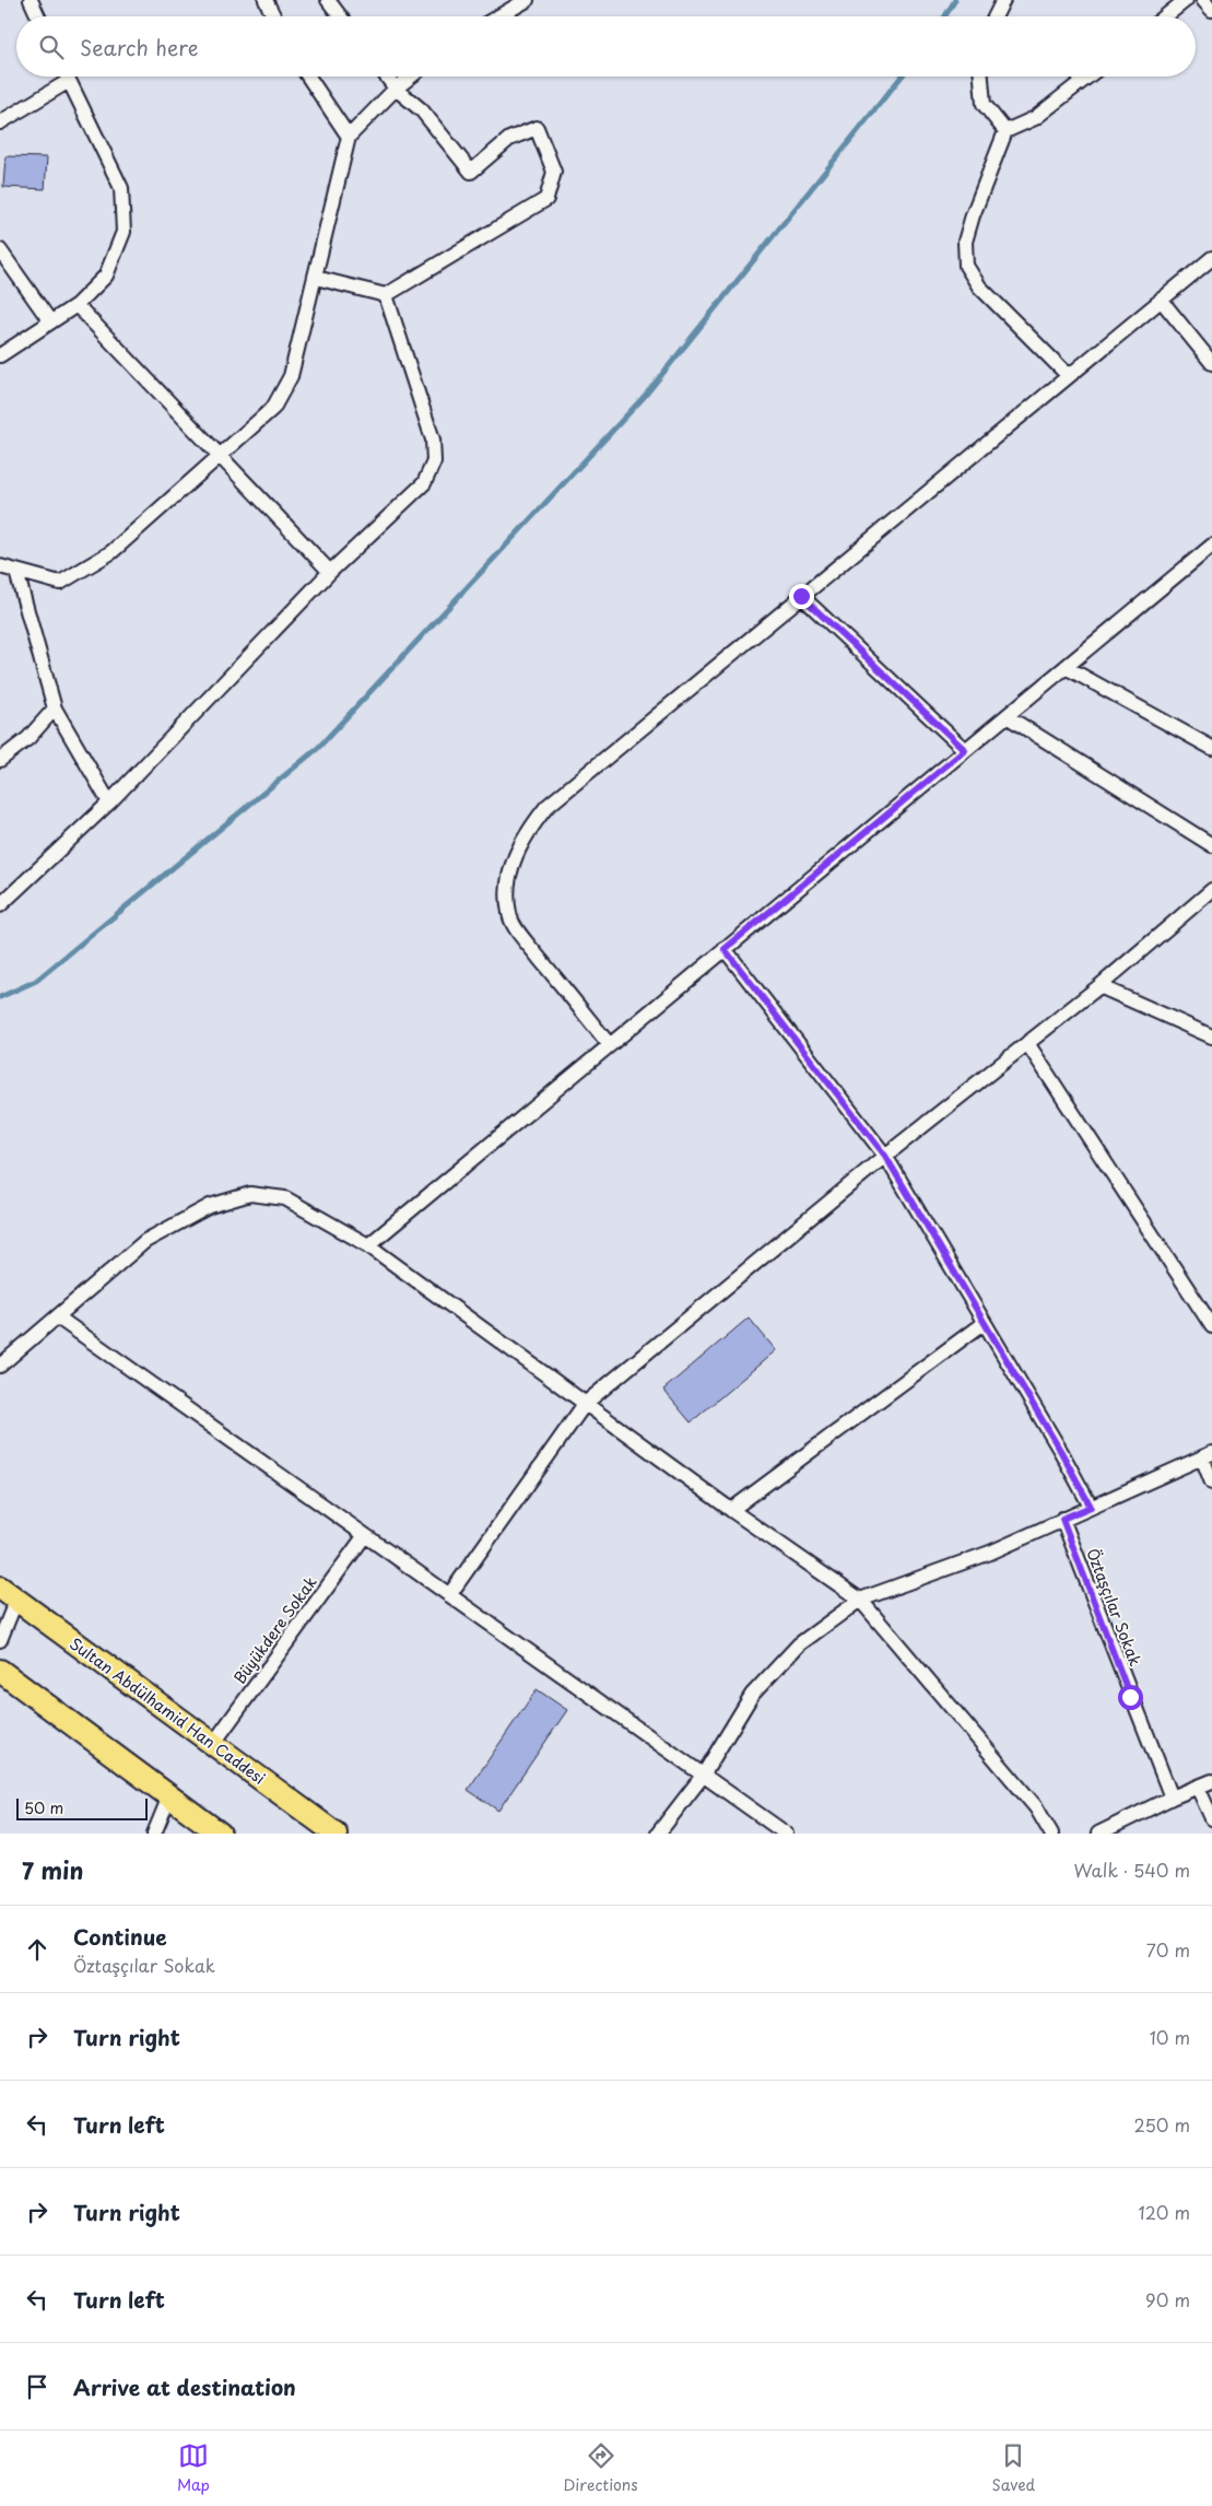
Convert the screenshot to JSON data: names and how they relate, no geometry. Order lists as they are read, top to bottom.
{
  "streets": {
    "main road": ["Sultan Abdülhamid Han Caddesi"],
    "street": ["Öztaşçılar Sokak", "Büyükdere Sokak"]
  },
  "crossings": [
    ["Büyükdere Sokak", "Sultan Abdülhamid Han Caddesi"]
  ],
  "scale_bar": "50 m",
  "page": {
    "search": "Search here",
    "scale": "50 m",
    "heading": ["7 min", "Walk · 540 m"],
    "list": [
      ["Continue", "Öztaşçılar Sokak", "70 m"],
      ["Turn right", "10 m"],
      ["Turn left", "250 m"],
      ["Turn right", "120 m"],
      ["Turn left", "90 m"],
      "Arrive at destination"
    ],
    "nav": ["Map", "Directions", "Saved"]
  }
}
